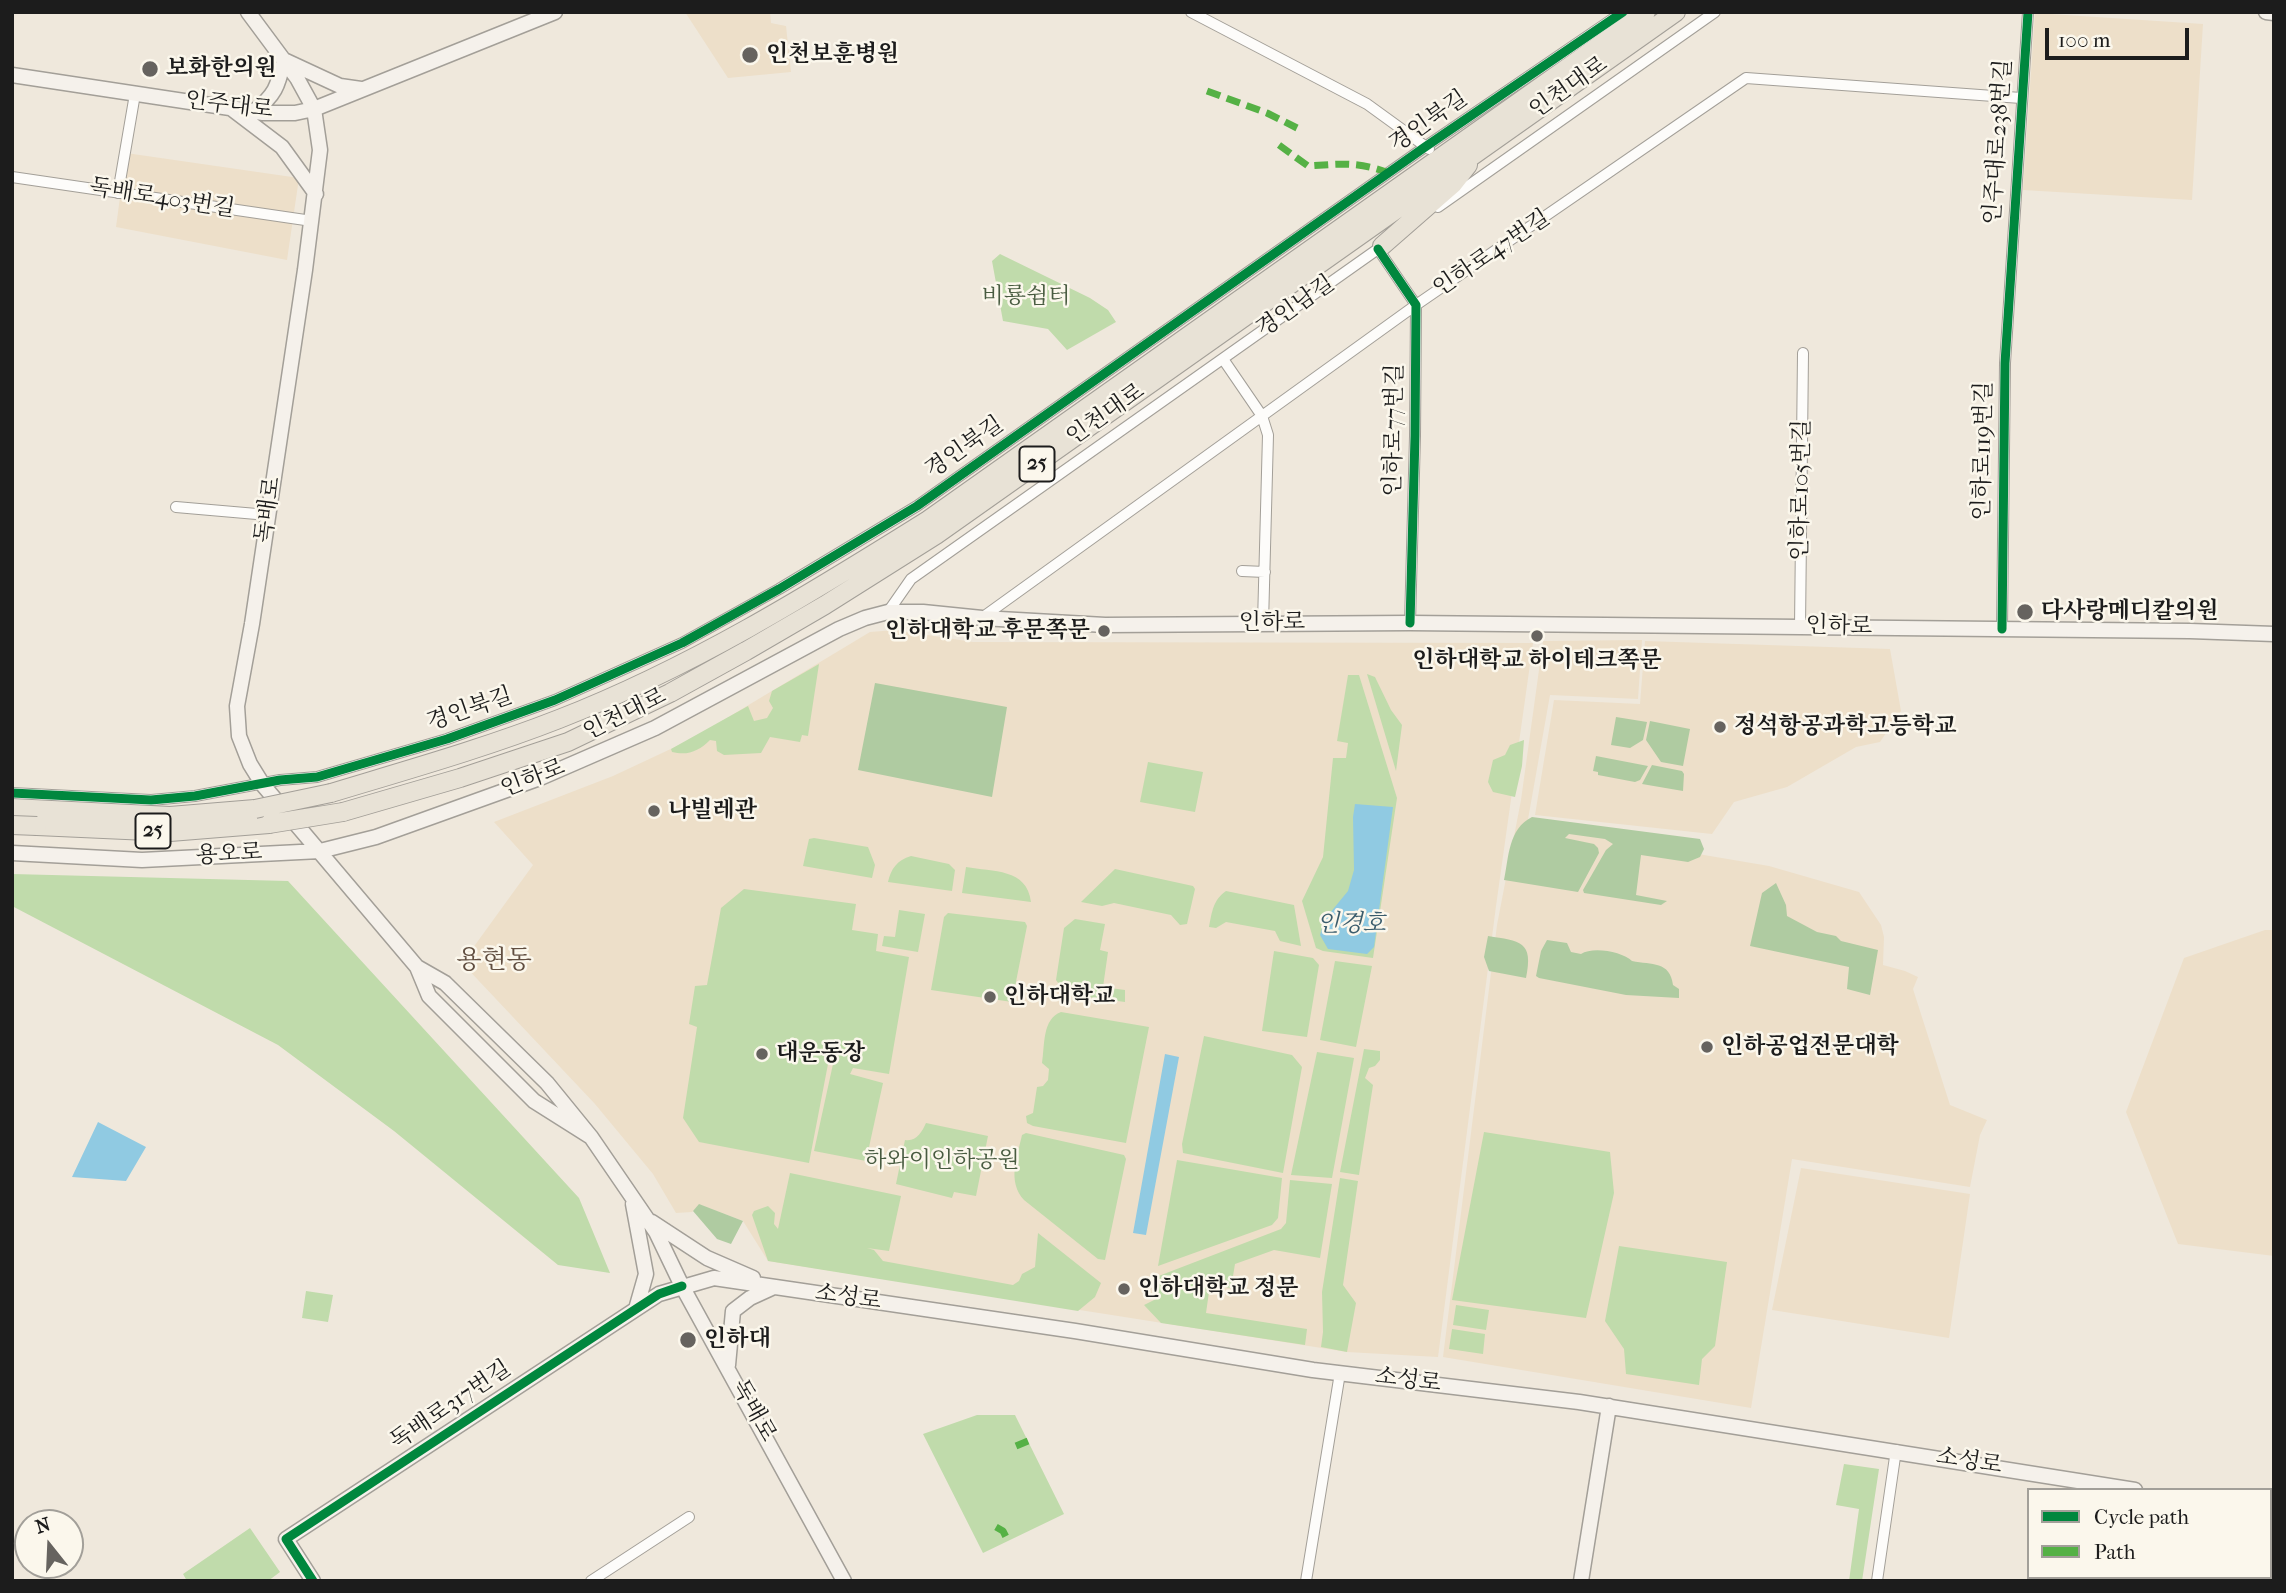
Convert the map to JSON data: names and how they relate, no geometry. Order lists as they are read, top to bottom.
{
  "streets": {
    "highway": ["인천대로", "25"],
    "main road": [
      "인주대로",
      "독배로",
      "인하로",
      "용오로",
      "소성로",
      "독배로317번길"
    ],
    "street": [
      "경인북길",
      "인주대로238번길",
      "독배로403번길",
      "인하로47번길",
      "경인남길",
      "인하로77번길",
      "인하로119번길",
      "인하로105번길"
    ]
  },
  "crossings": [
    ["인주대로", "독배로"],
    ["경인북길", "독배로"],
    ["인주대로238번길", "인하로47번길"],
    ["인주대로238번길", "인하로119번길"],
    ["독배로403번길", "독배로"],
    ["인하로47번길", "인하로77번길"],
    ["인하로47번길", "인하로"],
    ["경인남길", "인하로"],
    ["인하로77번길", "인하로"],
    ["인하로119번길", "인하로"],
    ["인하로105번길", "인하로"],
    ["독배로", "인하로"],
    ["독배로", "용오로"],
    ["독배로", "소성로"],
    ["독배로", "독배로317번길"],
    ["인하로", "용오로"],
    ["소성로", "독배로317번길"]
  ],
  "districts": ["용현동"],
  "water": ["인경호"],
  "parks": ["비룡쉼터", "하와이인하공원"],
  "places": [
    "인천보훈병원",
    "보화한의원",
    "다사랑메디칼의원",
    "인하대학교 후문쪽문",
    "인하대학교 하이테크쪽문",
    "정석항공과학고등학교",
    "나빌레관",
    "인하대학교",
    "인하공업전문대학",
    "대운동장",
    "인하대학교 정문",
    "인하대"
  ],
  "legend": ["Cycle path", "Path"],
  "scale_bar": "100 m",
  "north": "top"
}
